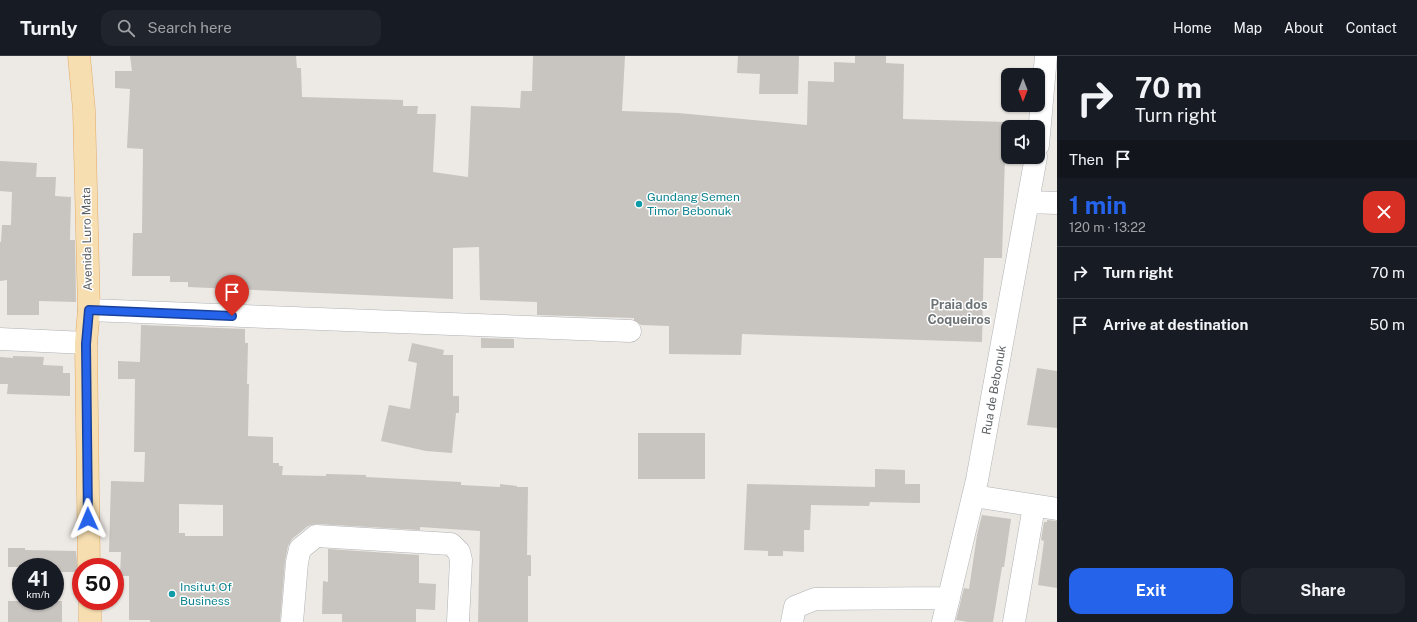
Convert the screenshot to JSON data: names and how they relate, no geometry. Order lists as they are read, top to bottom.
{
  "streets": {
    "main road": ["Avenida Luro Mata"],
    "street": ["Rua de Bebonuk"]
  },
  "districts": ["Praia dos Coqueiros"],
  "places": ["Gundang Semen Timor Bebonuk", "Insitut Of Business"],
  "north": "bottom",
  "page": {
    "header": "Turnly",
    "search": "Search here",
    "nav": [
      "Home",
      "Map",
      "About",
      "Contact"
    ],
    "turn": ["70 m", "Turn right"],
    "then": "Then",
    "heading": ["1 min", "120 m · 13:22"],
    "list": [
      {
        "name": "Turn right",
        "value": "70 m"
      },
      {
        "name": "Arrive at destination",
        "value": "50 m"
      }
    ],
    "speed": "41 km/h",
    "limit": "50",
    "buttons": ["Exit", "Share"]
  }
}
